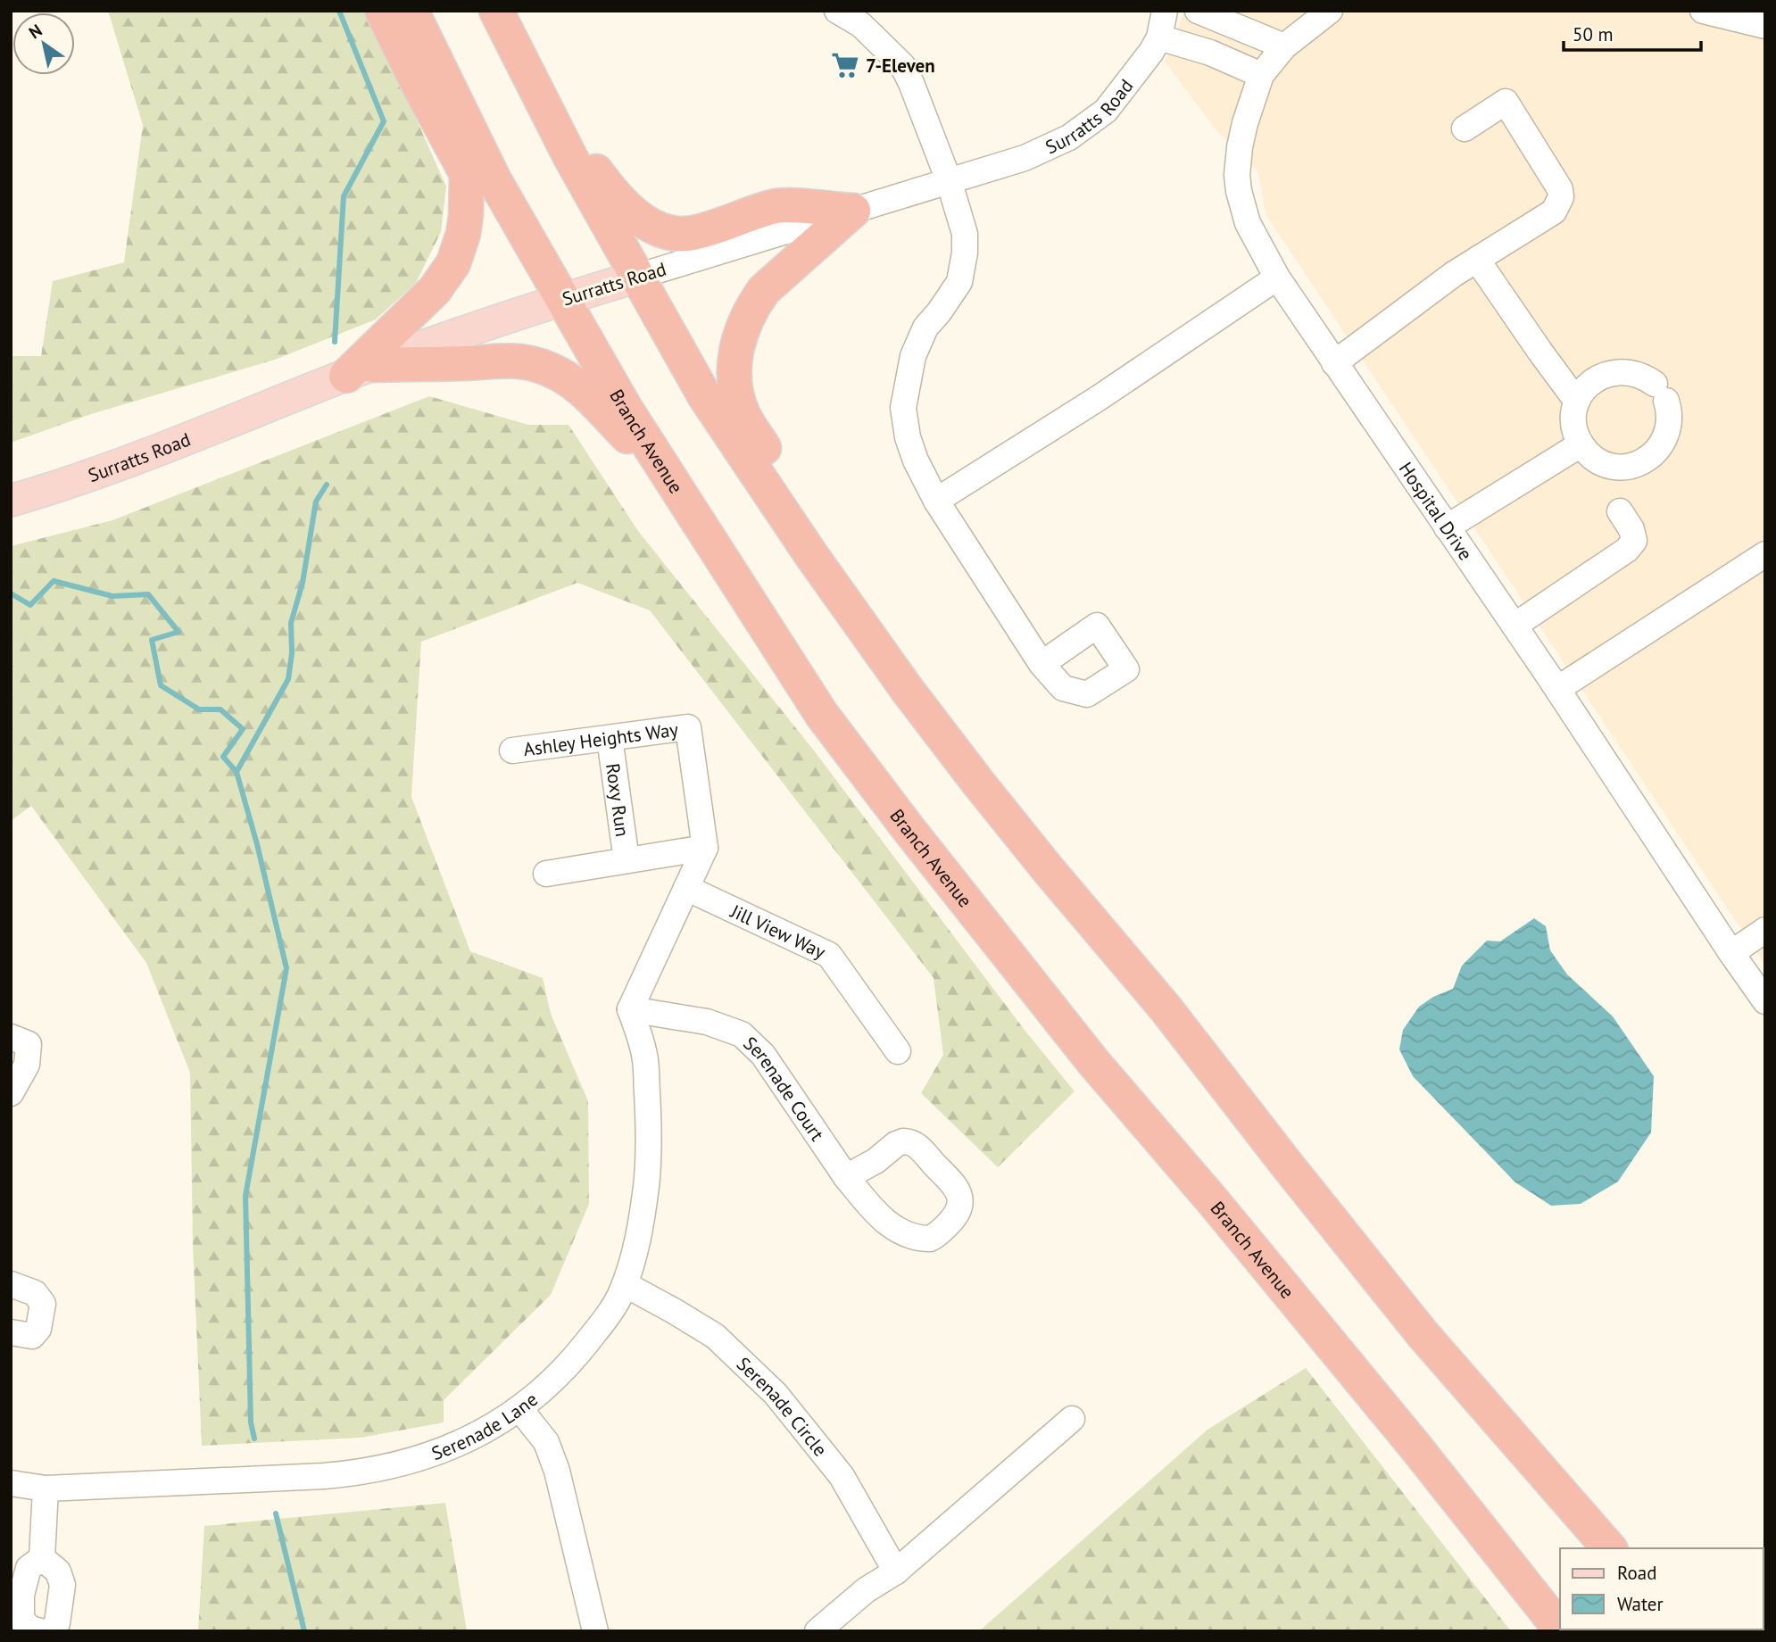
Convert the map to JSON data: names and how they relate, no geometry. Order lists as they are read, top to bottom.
{
  "streets": {
    "highway": ["Branch Avenue"],
    "main road": ["Surratts Road"],
    "street": [
      "Hospital Drive",
      "Ashley Heights Way",
      "Roxy Run",
      "Jill View Way",
      "Serenade Court",
      "Serenade Circle",
      "Serenade Lane"
    ]
  },
  "crossings": [
    ["Surratts Road", "Branch Avenue"],
    ["Ashley Heights Way", "Roxy Run"],
    ["Serenade Court", "Serenade Lane"],
    ["Serenade Circle", "Serenade Lane"]
  ],
  "places": {
    "supermarket": ["7-Eleven"]
  },
  "legend": ["Road", "Water"],
  "scale_bar": "50 m",
  "north": "top left"
}
